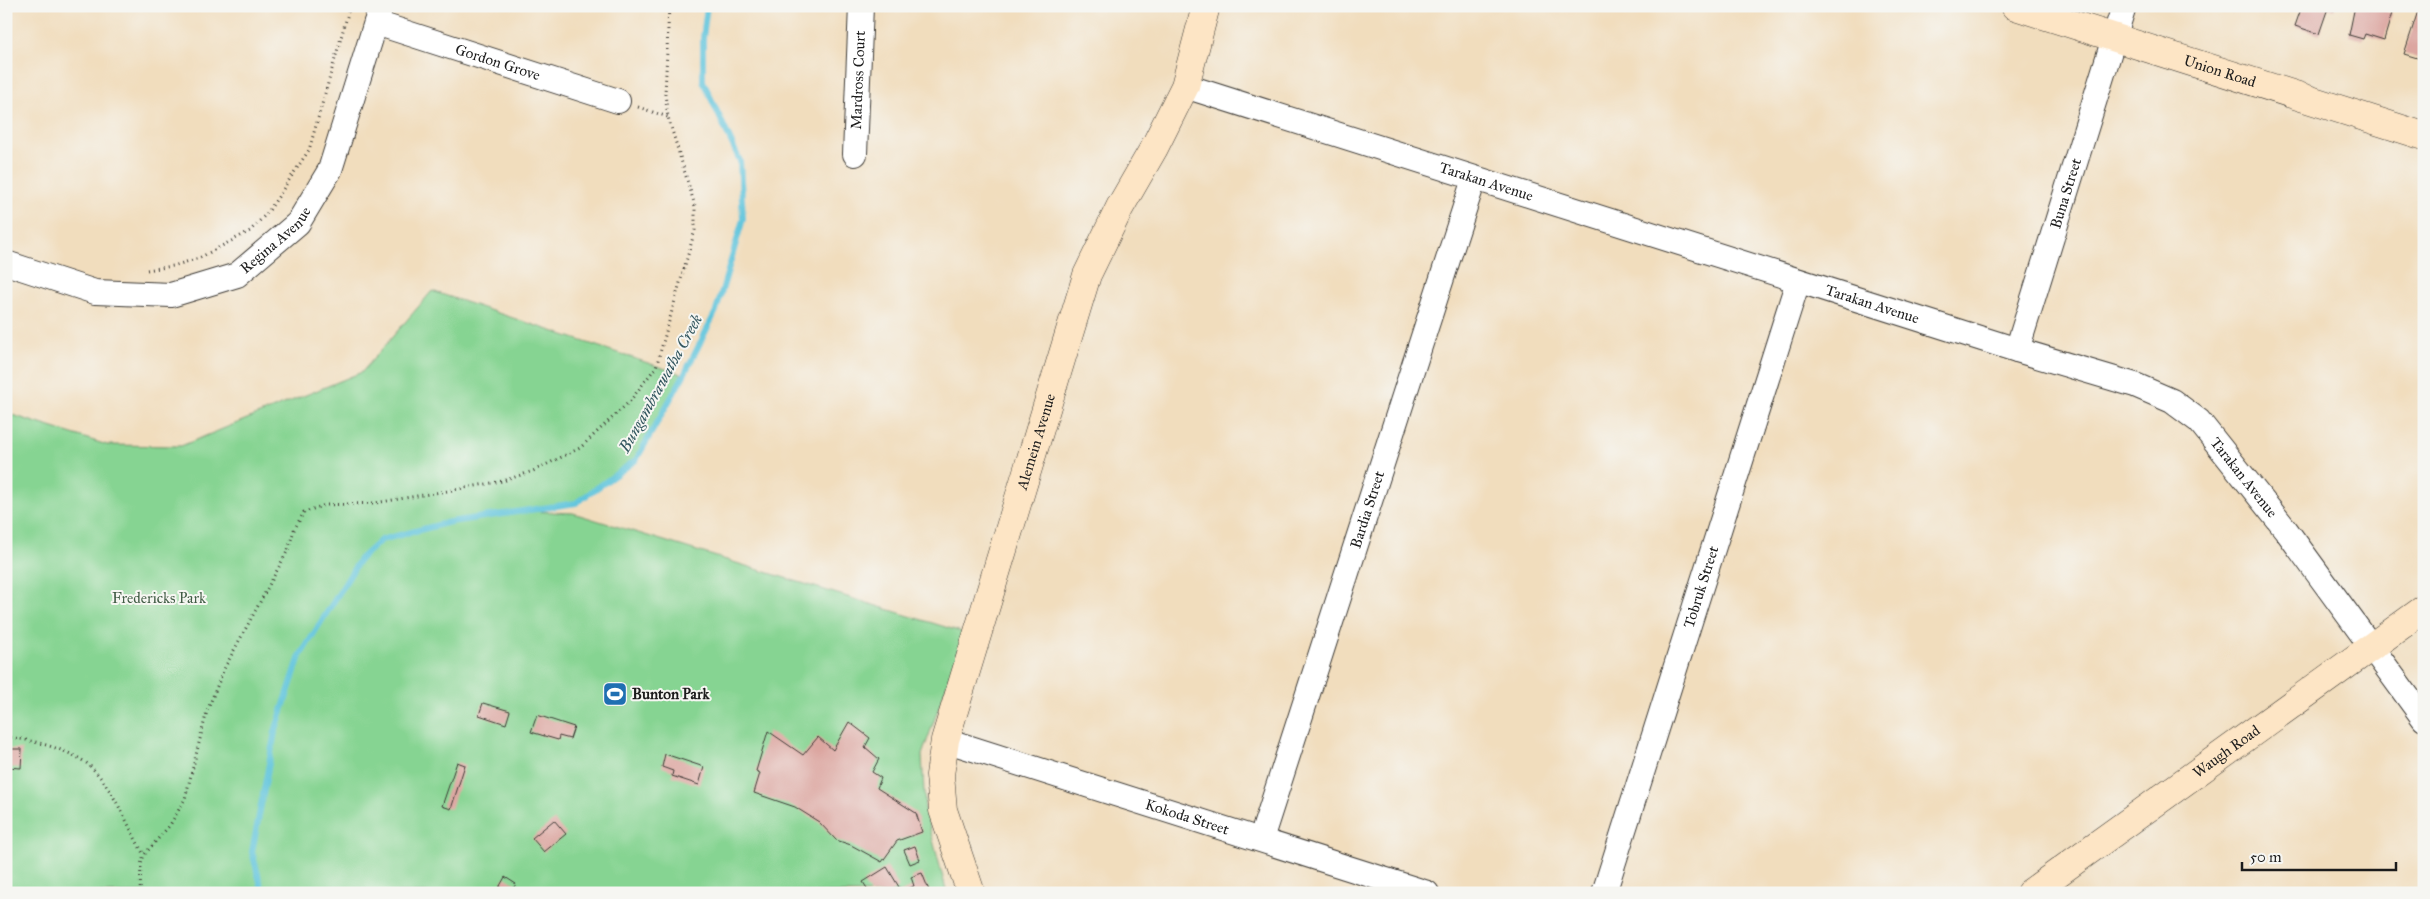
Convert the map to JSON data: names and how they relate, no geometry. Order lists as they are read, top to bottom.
{
  "streets": {
    "street": [
      "Gordon Grove",
      "Union Road",
      "Mardross Court",
      "Tarakan Avenue",
      "Buna Street",
      "Regina Avenue",
      "Alemein Avenue",
      "Bardia Street",
      "Tobruk Street",
      "Waugh Road",
      "Kokoda Street"
    ]
  },
  "crossings": [
    ["Gordon Grove", "Regina Avenue"],
    ["Union Road", "Buna Street"],
    ["Tarakan Avenue", "Buna Street"],
    ["Tarakan Avenue", "Alemein Avenue"],
    ["Tarakan Avenue", "Bardia Street"],
    ["Tarakan Avenue", "Tobruk Street"],
    ["Tarakan Avenue", "Waugh Road"],
    ["Alemein Avenue", "Kokoda Street"],
    ["Bardia Street", "Kokoda Street"]
  ],
  "water": ["Bungambrawatha Creek"],
  "parks": ["Fredericks Park"],
  "places": {
    "sports": ["Bunton Park"]
  },
  "scale_bar": "50 m"
}
